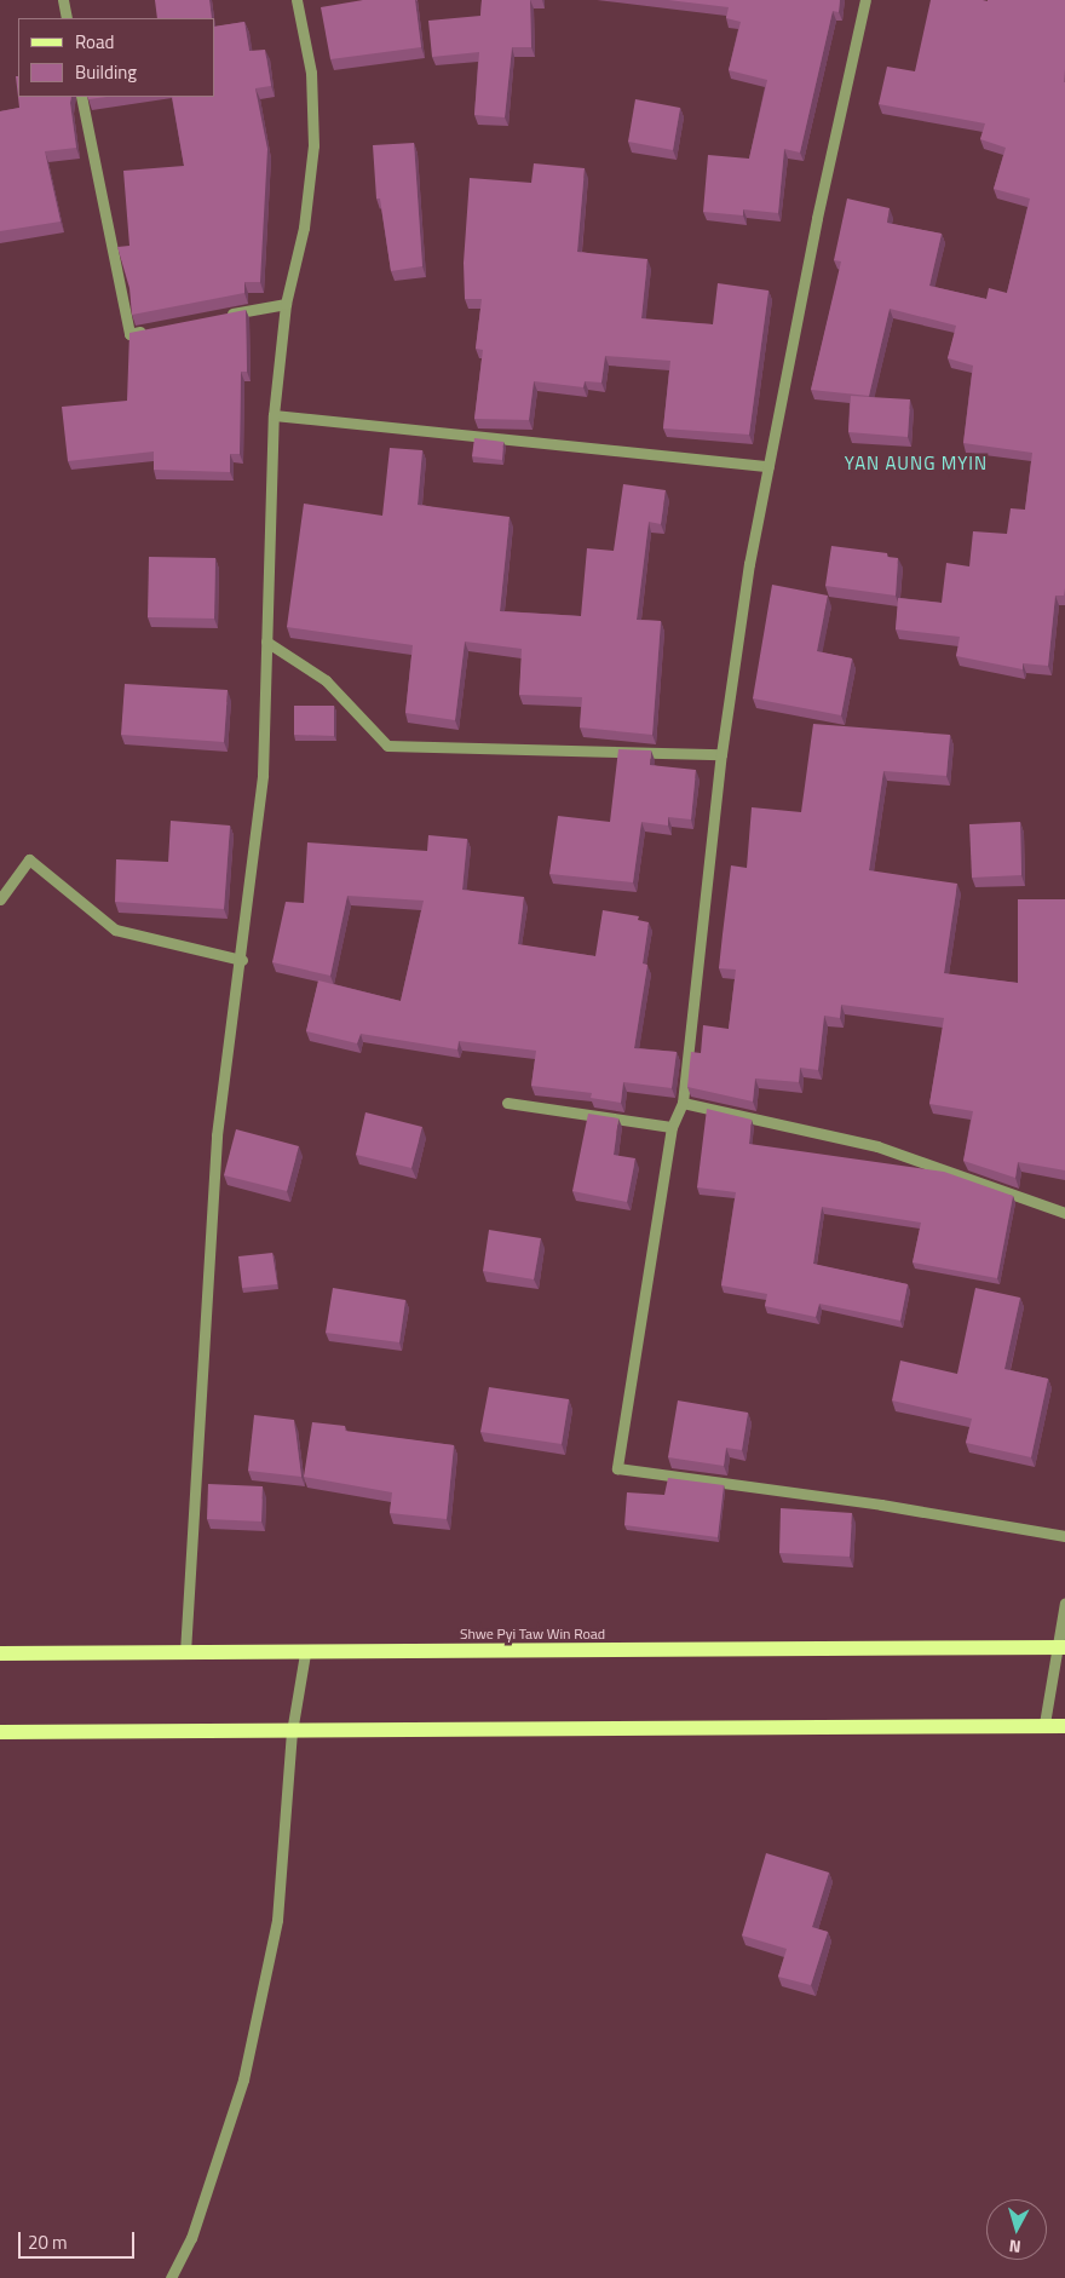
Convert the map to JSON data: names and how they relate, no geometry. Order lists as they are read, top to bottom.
{
  "streets": {
    "main road": ["Shwe Pyi Taw Win Road"]
  },
  "districts": ["YAN AUNG MYIN"],
  "legend": ["Road", "Building"],
  "scale_bar": "20 m",
  "north": "bottom"
}
